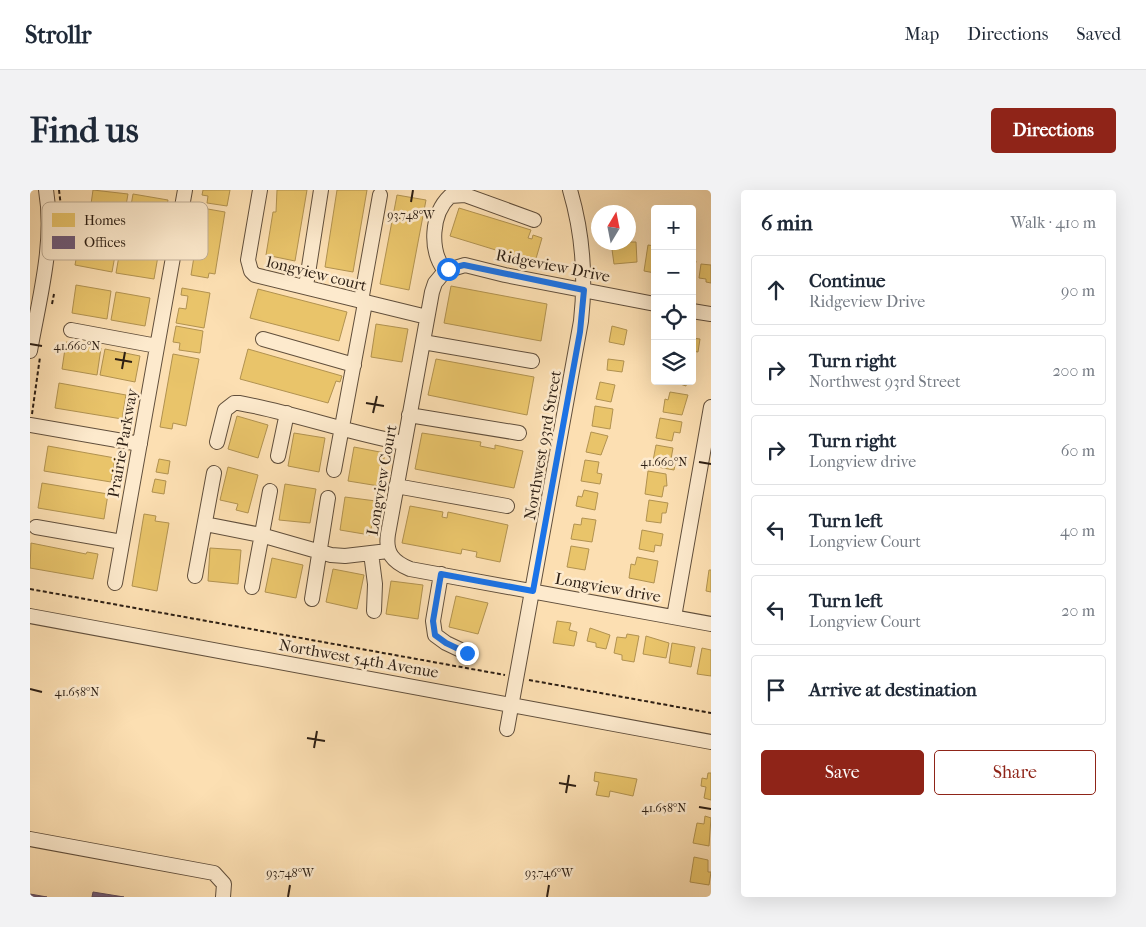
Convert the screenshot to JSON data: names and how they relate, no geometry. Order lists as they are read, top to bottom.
{
  "streets": {
    "street": [
      "Ridgeview Drive",
      "longview court",
      "Prairie Parkway",
      "Northwest 93rd Street",
      "Longview Court",
      "Longview drive",
      "Northwest 54th Avenue"
    ]
  },
  "crossings": [
    ["Ridgeview Drive", "Northwest 93rd Street"],
    ["Ridgeview Drive", "Longview Court"],
    ["longview court", "Longview Court"],
    ["Northwest 93rd Street", "Longview drive"],
    ["Northwest 93rd Street", "Northwest 54th Avenue"],
    ["Longview Court", "Longview drive"]
  ],
  "legend": ["Homes", "Offices"],
  "north": "top",
  "page": {
    "header": "Strollr",
    "nav": ["Map", "Directions", "Saved"],
    "buttons": [
      "Directions",
      ["Save", "Share"]
    ],
    "title": "Find us",
    "heading": ["6 min", "Walk · 410 m"],
    "map_buttons": ["+", "−"],
    "list": [
      ["Continue", "Ridgeview Drive", "90 m"],
      ["Turn right", "Northwest 93rd Street", "200 m"],
      ["Turn right", "Longview drive", "60 m"],
      ["Turn left", "Longview Court", "40 m"],
      ["Turn left", "Longview Court", "20 m"],
      "Arrive at destination"
    ]
  },
  "coordinates": [
    "93.748°W",
    "41.660°N",
    "41.658°N",
    "93.746°W"
  ]
}
